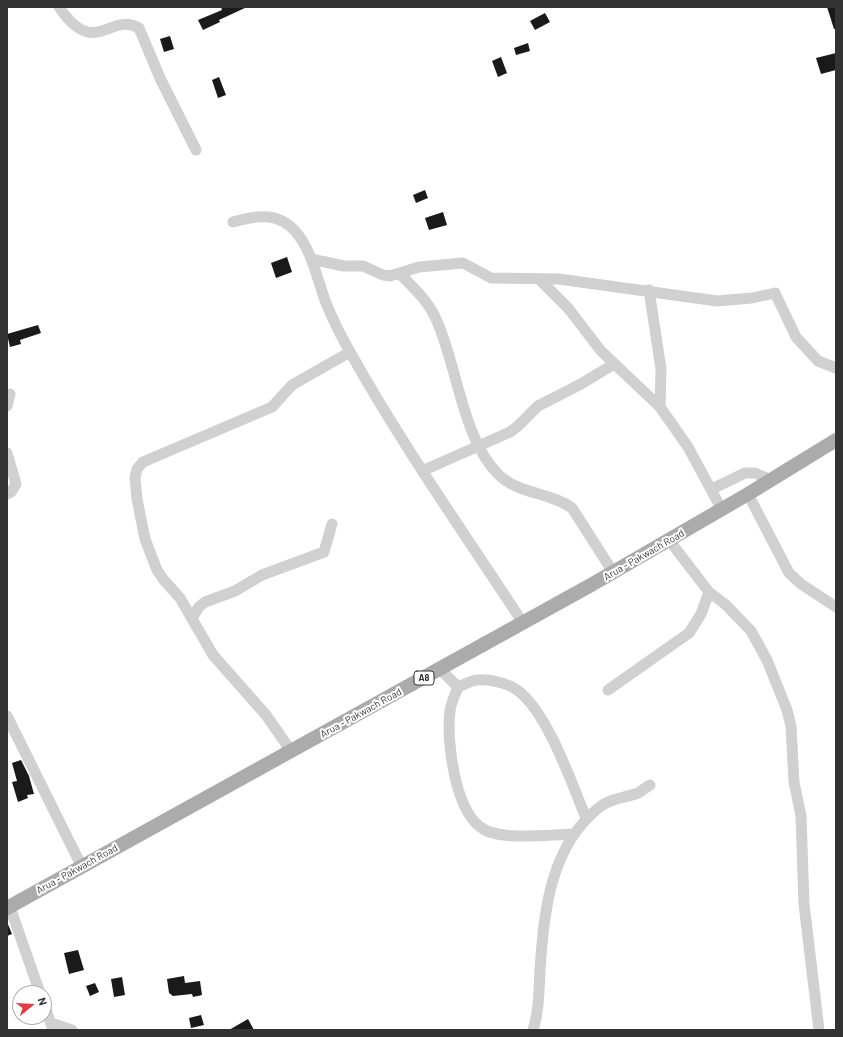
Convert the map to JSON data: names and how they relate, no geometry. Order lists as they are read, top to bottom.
{
  "streets": {
    "main road": ["Arua - Pakwach Road", "A8"]
  },
  "north": "right"
}
